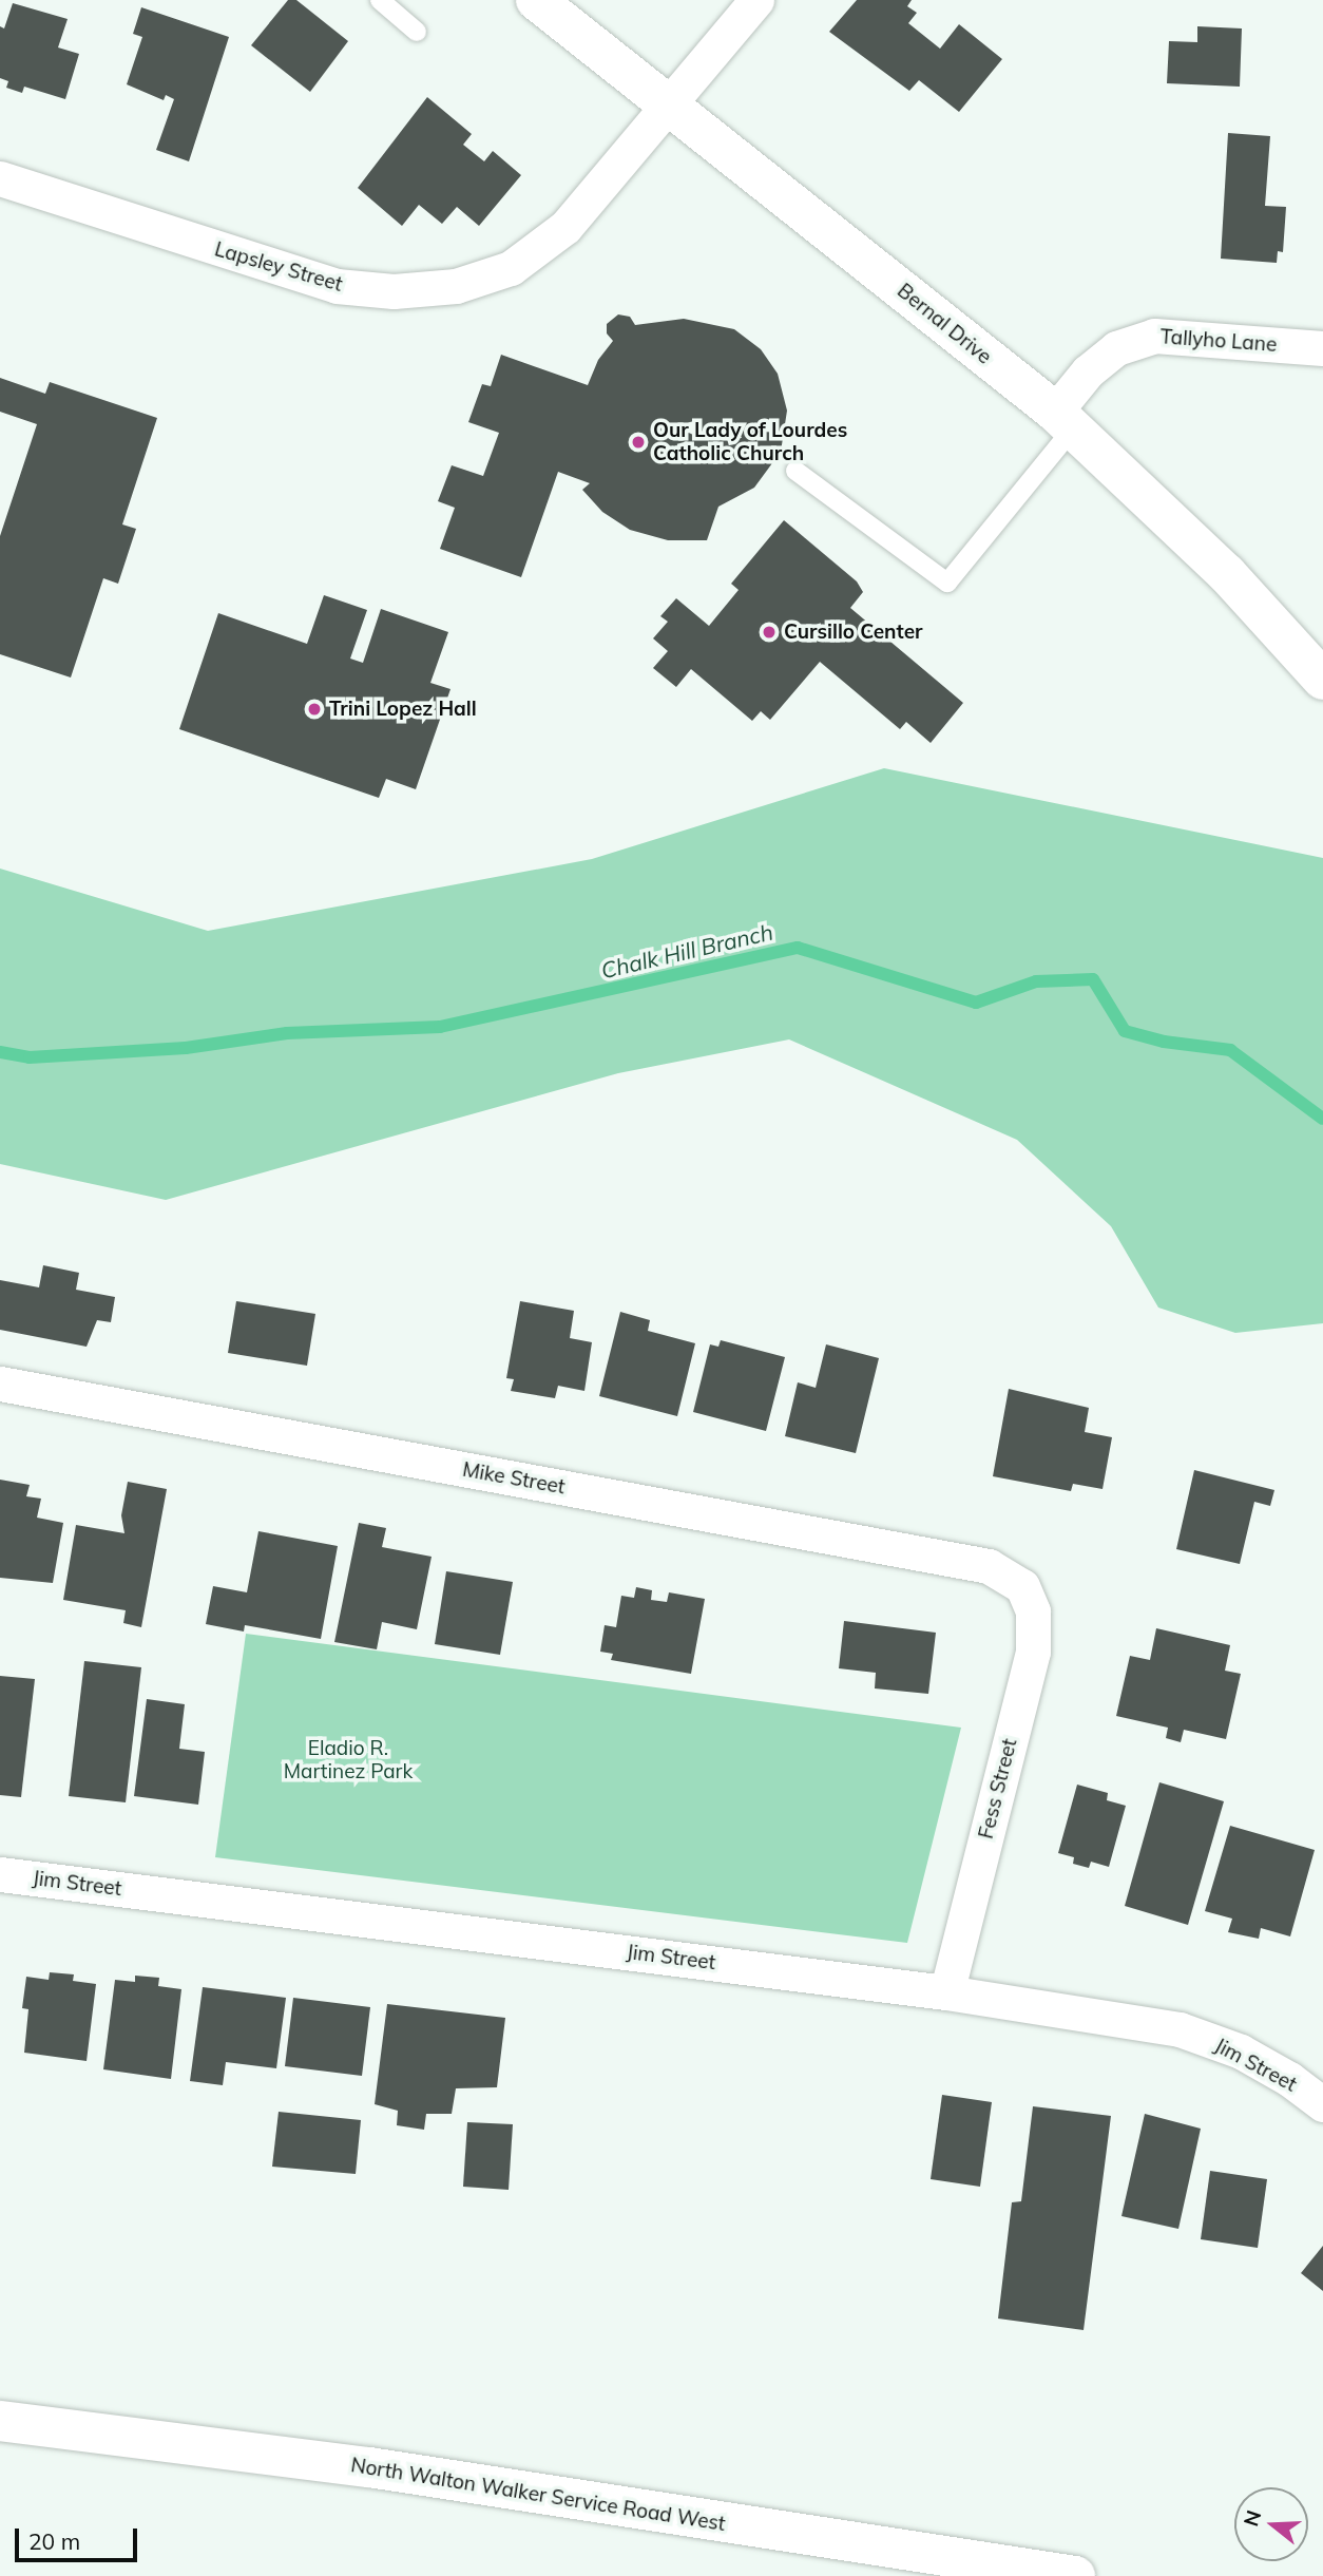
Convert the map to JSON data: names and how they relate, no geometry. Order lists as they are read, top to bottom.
{
  "streets": {
    "main road": ["Bernal Drive", "North Walton Walker Service Road West"],
    "street": [
      "Lapsley Street",
      "Tallyho Lane",
      "Mike Street",
      "Fess Street",
      "Jim Street"
    ]
  },
  "crossings": [
    ["Lapsley Street", "Bernal Drive"],
    ["Bernal Drive", "Tallyho Lane"],
    ["Mike Street", "Fess Street"],
    ["Fess Street", "Jim Street"]
  ],
  "water": ["Chalk Hill Branch"],
  "parks": ["Eladio R. Martinez Park"],
  "places": ["Our Lady of Lourdes Catholic Church", "Cursillo Center", "Trini Lopez Hall"],
  "scale_bar": "20 m",
  "north": "left"
}
